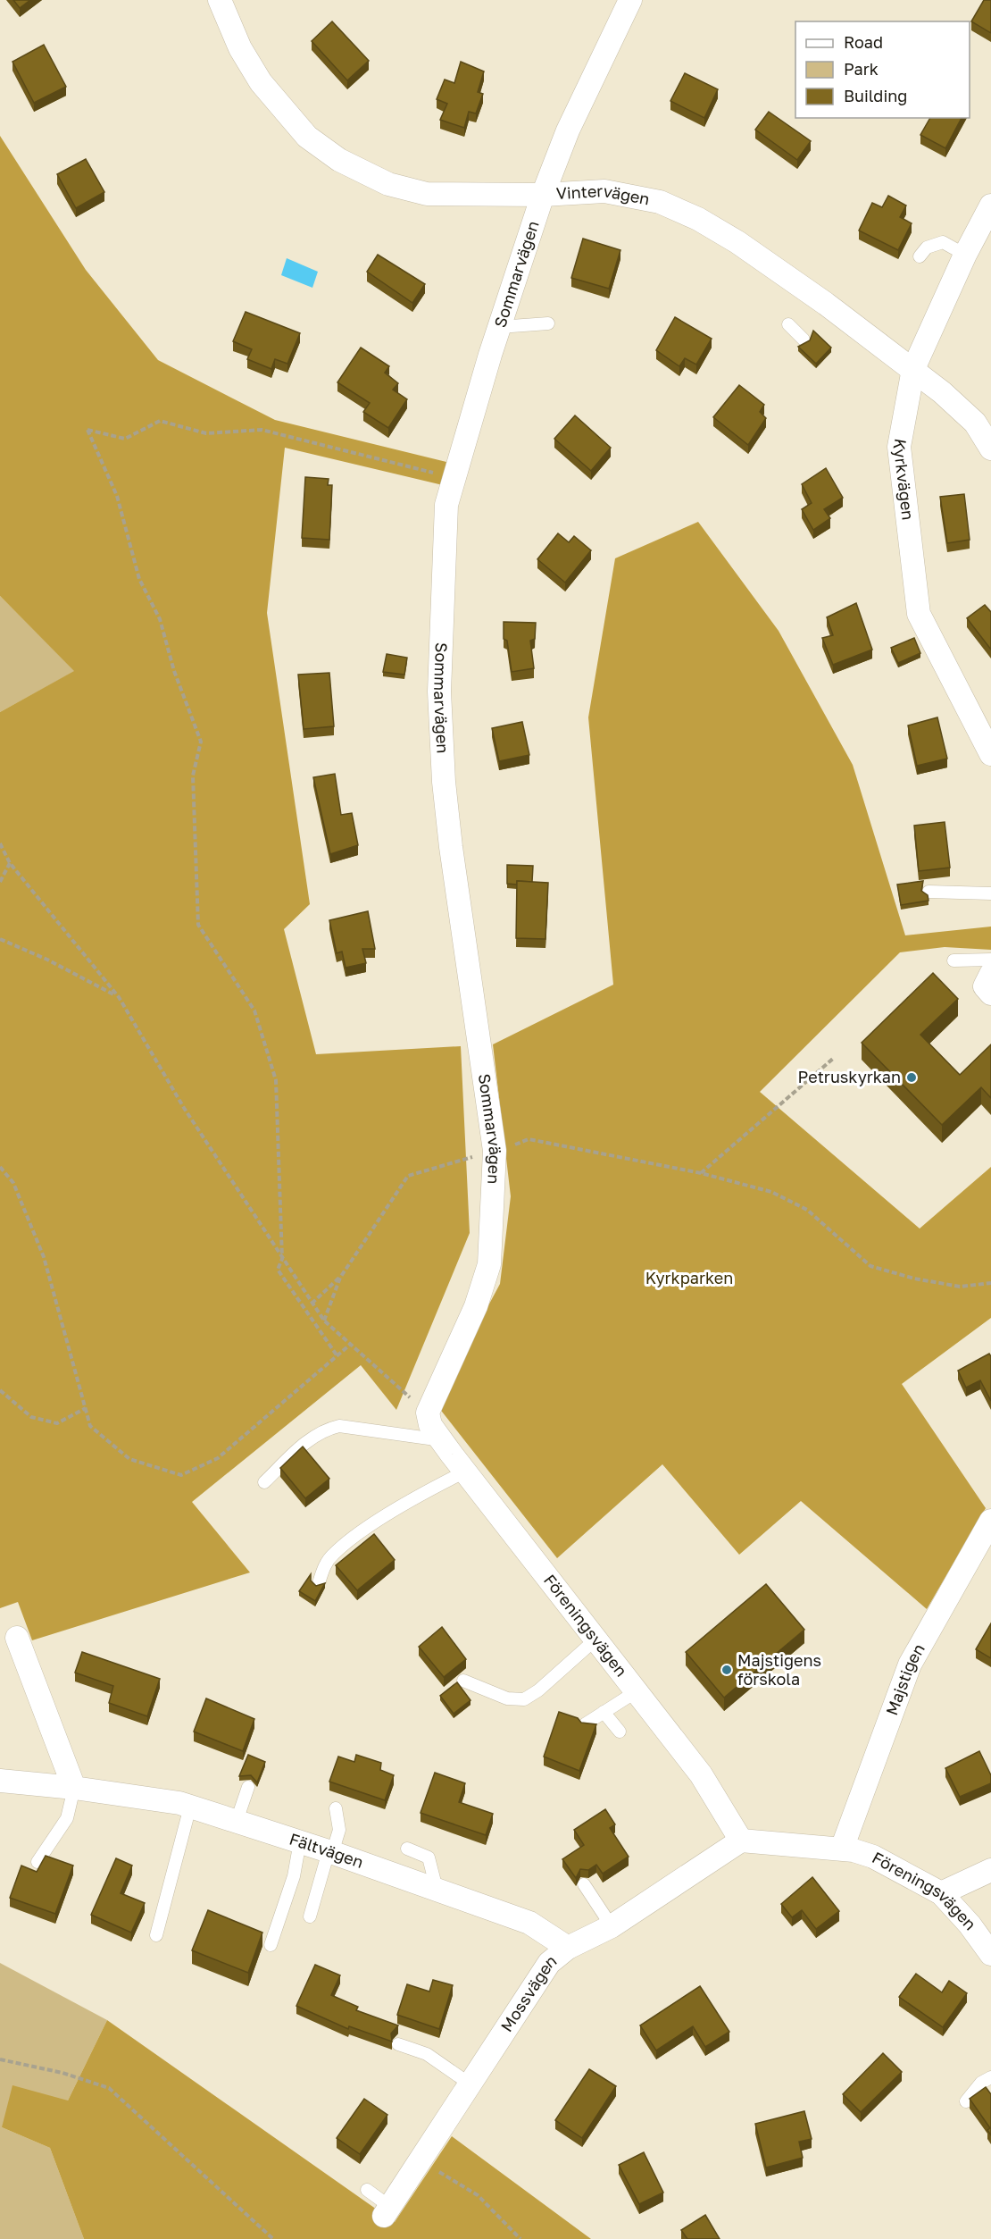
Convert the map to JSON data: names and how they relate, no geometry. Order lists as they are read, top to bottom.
{
  "streets": {
    "street": [
      "Vintervägen",
      "Sommarvägen",
      "Kyrkvägen",
      "Föreningsvägen",
      "Majstigen",
      "Fältvägen",
      "Mossvägen"
    ]
  },
  "crossings": [
    ["Vintervägen", "Sommarvägen"],
    ["Vintervägen", "Kyrkvägen"],
    ["Sommarvägen", "Föreningsvägen"],
    ["Föreningsvägen", "Majstigen"],
    ["Föreningsvägen", "Mossvägen"],
    ["Fältvägen", "Mossvägen"]
  ],
  "parks": ["Kyrkparken"],
  "places": ["Petruskyrkan", "Majstigens förskola"],
  "legend": ["Road", "Park", "Building"]
}
